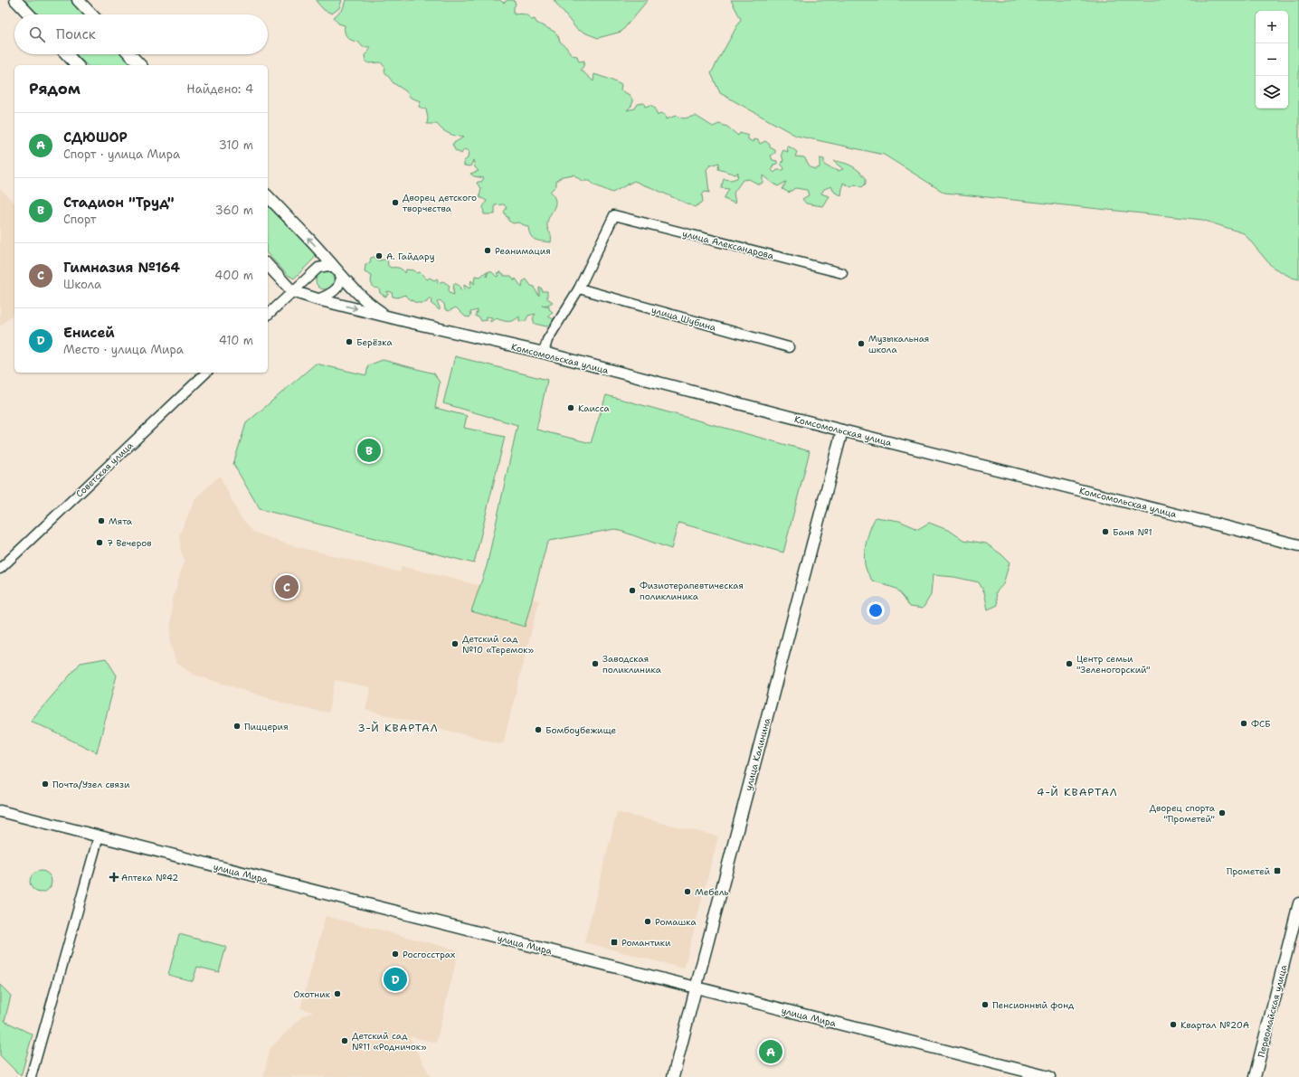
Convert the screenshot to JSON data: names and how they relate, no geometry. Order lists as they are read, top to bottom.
{
  "streets": {
    "street": [
      "улица Александрова",
      "улица Шубина",
      "Комсомольская улица",
      "Советская улица",
      "улица Калинина",
      "улица Мира",
      "Первомайская улица"
    ]
  },
  "crossings": [
    ["улица Александрова", "улица Шубина"],
    ["Комсомольская улица", "улица Калинина"],
    ["улица Калинина", "улица Мира"]
  ],
  "districts": ["3-Й КВАРТАЛ", "4-Й КВАРТАЛ"],
  "places": {
    "other": [
      "Дворец детского творчества",
      "Реанимация",
      "А. Гайдару",
      "Берёзка",
      "Музыкальная школа",
      "Каисса",
      "Мята",
      "Баня №1",
      "7 Вечеров",
      "Физиотерапевтическая поликлиника",
      "Детский сад №10 «Теремок»",
      "Заводская поликлиника",
      "Центр семьи \"Зеленогорский\"",
      "ФСБ",
      "Пиццерия",
      "Бомбоубежище",
      "Почта/Узел связи",
      "Дворец спорта \"Прометей\"",
      "Мебель",
      "Ромашка",
      "Росгосстрах",
      "Охотник",
      "Пенсионный фонд",
      "Квартал №20А",
      "Детский сад №11 «Родничок»"
    ],
    "transit": ["Прометей", "Романтики"],
    "health": ["Аптека №42"]
  },
  "page": {
    "map_buttons": ["+", "−"],
    "search": "Поиск",
    "heading": ["Рядом", "Найдено: 4"],
    "list": [
      {
        "mark": "A",
        "name": "СДЮШОР",
        "note": "Спорт · улица Мира",
        "value": "310 m"
      },
      {
        "mark": "B",
        "name": "Стадион \"Труд\"",
        "note": "Спорт",
        "value": "360 m"
      },
      {
        "mark": "C",
        "name": "Гимназия №164",
        "note": "Школа",
        "value": "400 m"
      },
      {
        "mark": "D",
        "name": "Енисей",
        "note": "Место · улица Мира",
        "value": "410 m"
      }
    ],
    "pins": [
      "B",
      "C",
      "D",
      "A"
    ]
  }
}
